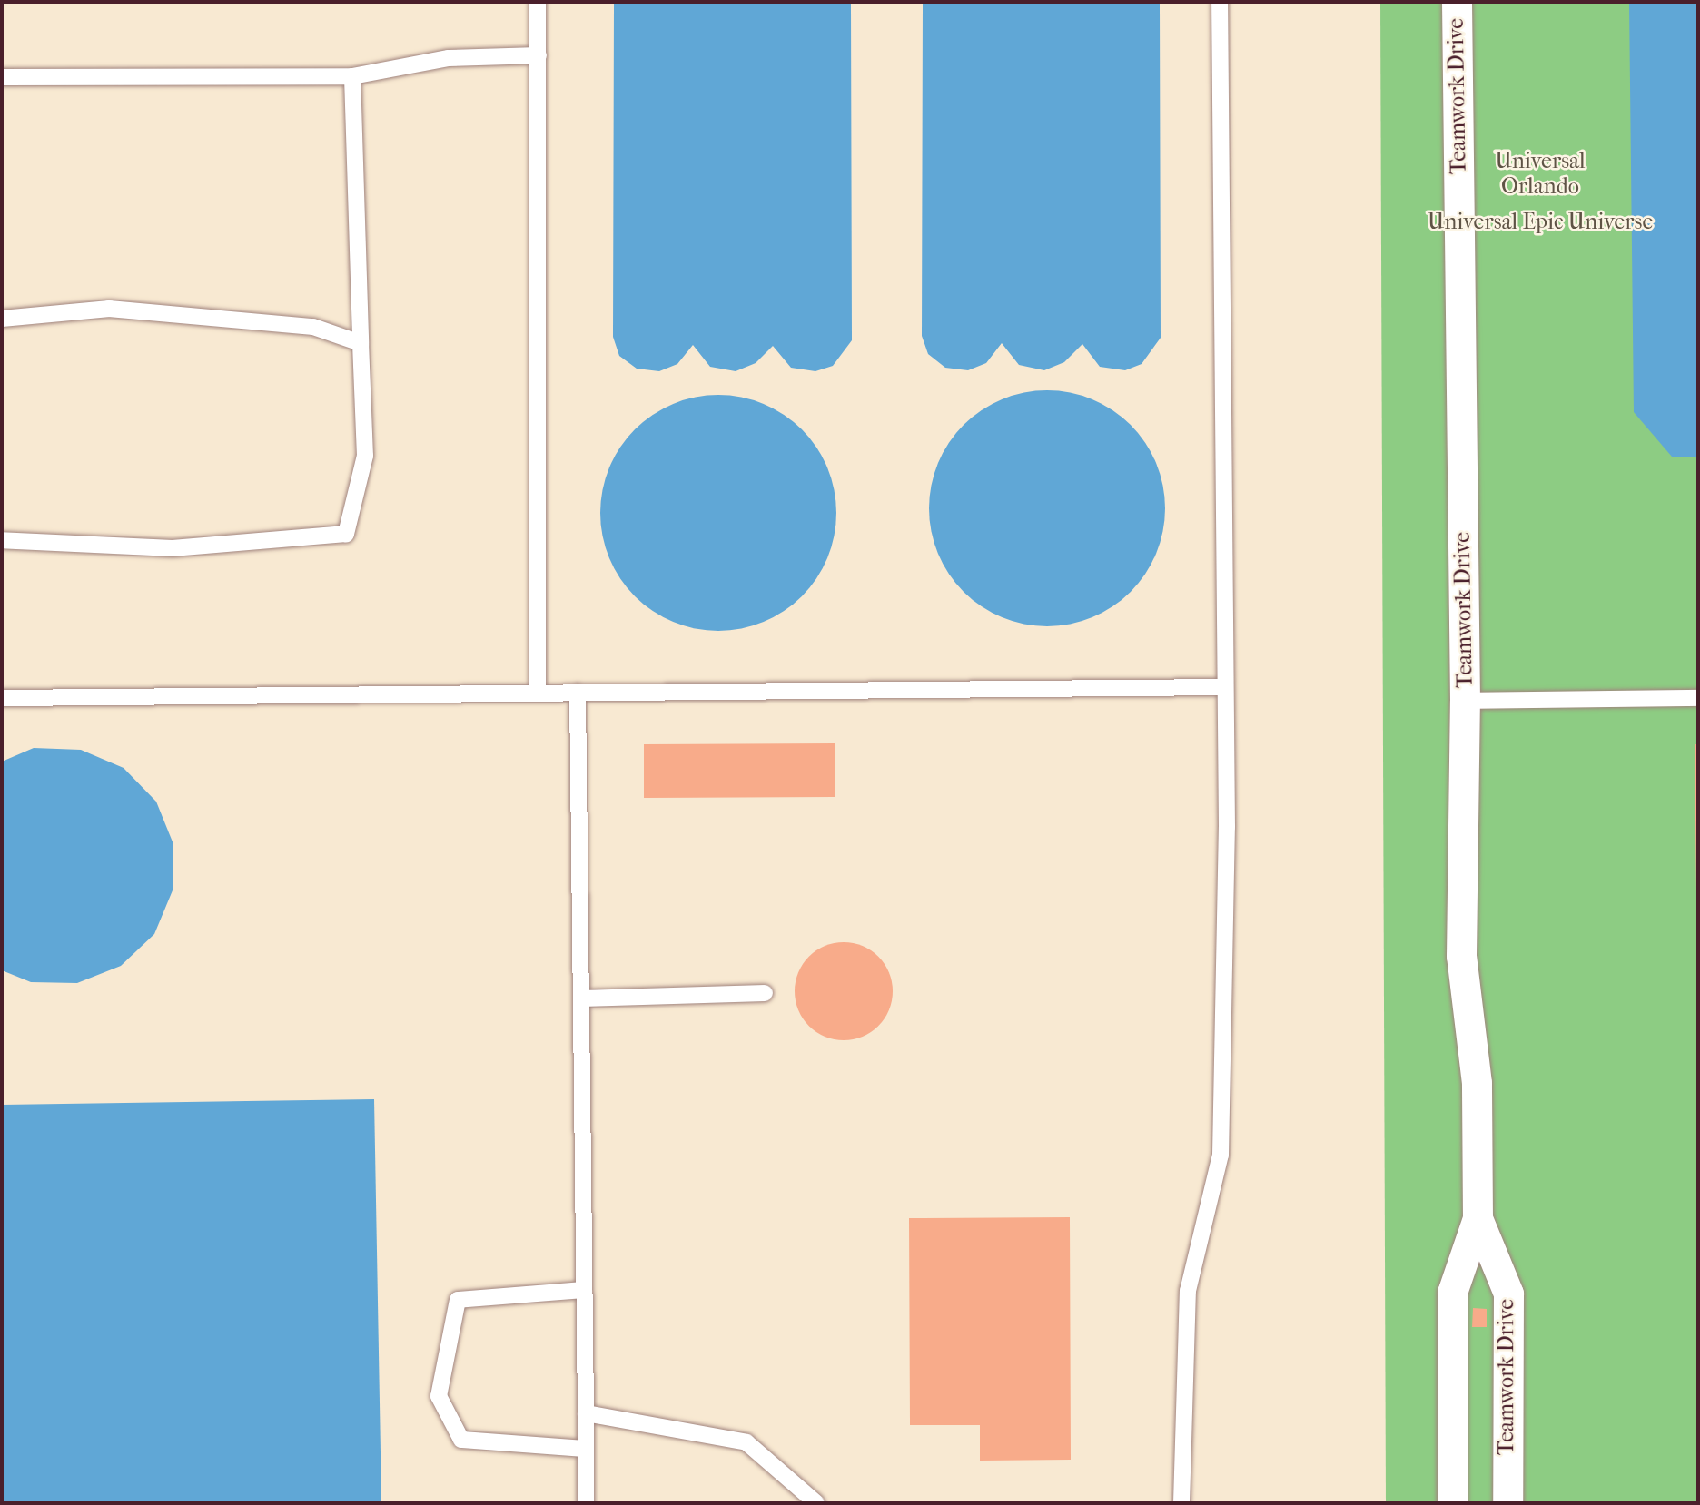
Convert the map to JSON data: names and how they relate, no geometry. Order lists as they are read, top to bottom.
{
  "streets": {
    "street": ["Teamwork Drive"]
  },
  "parks": ["Universal Orlando", "Universal Epic Universe"]
}
